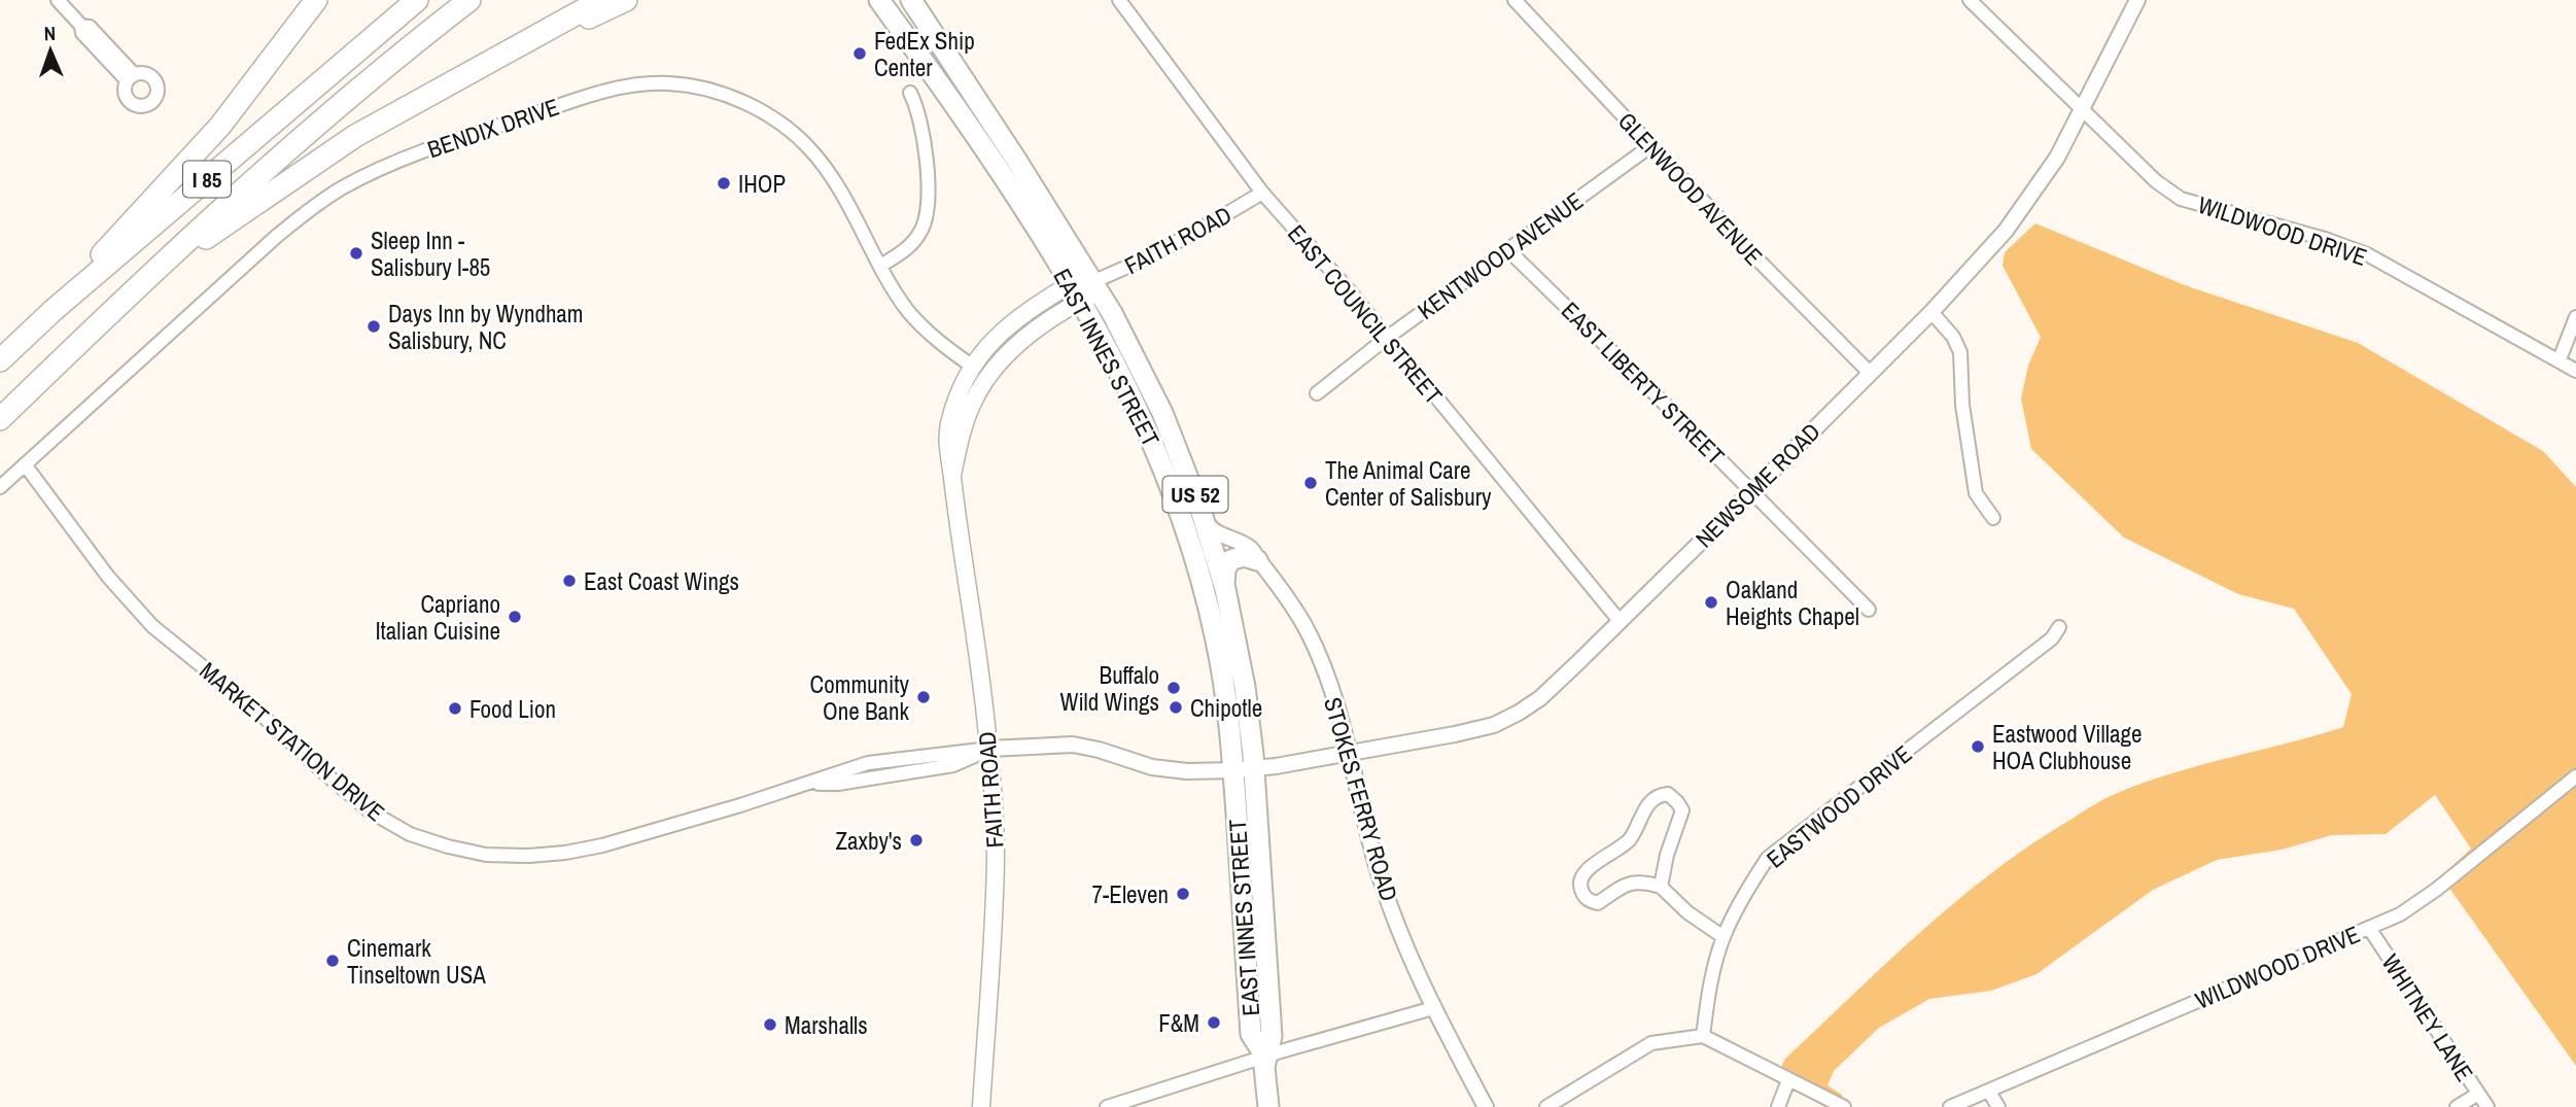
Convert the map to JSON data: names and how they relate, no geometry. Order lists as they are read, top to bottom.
{
  "streets": {
    "highway": ["I 85"],
    "main road": ["FAITH ROAD", "EAST INNES STREET", "US 52"],
    "street": [
      "BENDIX DRIVE",
      "GLENWOOD AVENUE",
      "WILDWOOD DRIVE",
      "KENTWOOD AVENUE",
      "EAST COUNCIL STREET",
      "EAST LIBERTY STREET",
      "NEWSOME ROAD",
      "MARKET STATION DRIVE",
      "STOKES FERRY ROAD",
      "EASTWOOD DRIVE",
      "WHITNEY LANE"
    ]
  },
  "crossings": [
    ["BENDIX DRIVE", "FAITH ROAD"],
    ["BENDIX DRIVE", "MARKET STATION DRIVE"],
    ["GLENWOOD AVENUE", "KENTWOOD AVENUE"],
    ["GLENWOOD AVENUE", "NEWSOME ROAD"],
    ["WILDWOOD DRIVE", "NEWSOME ROAD"],
    ["WILDWOOD DRIVE", "WHITNEY LANE"],
    ["FAITH ROAD", "EAST COUNCIL STREET"],
    ["FAITH ROAD", "EAST INNES STREET"],
    ["FAITH ROAD", "MARKET STATION DRIVE"],
    ["KENTWOOD AVENUE", "EAST COUNCIL STREET"],
    ["KENTWOOD AVENUE", "EAST LIBERTY STREET"],
    ["EAST COUNCIL STREET", "NEWSOME ROAD"],
    ["EAST INNES STREET", "NEWSOME ROAD"],
    ["EAST INNES STREET", "MARKET STATION DRIVE"],
    ["EAST INNES STREET", "STOKES FERRY ROAD"],
    ["EAST LIBERTY STREET", "NEWSOME ROAD"],
    ["NEWSOME ROAD", "MARKET STATION DRIVE"],
    ["NEWSOME ROAD", "STOKES FERRY ROAD"]
  ],
  "places": [
    "FedEx Ship Center",
    "IHOP",
    "Sleep Inn - Salisbury I-85",
    "Days Inn by Wyndham Salisbury, NC",
    "The Animal Care Center of Salisbury",
    "East Coast Wings",
    "Oakland Heights Chapel",
    "Capriano Italian Cuisine",
    "Buffalo Wild Wings",
    "Community One Bank",
    "Chipotle",
    "Food Lion",
    "Eastwood Village HOA Clubhouse",
    "Zaxby's",
    "7-Eleven",
    "Cinemark Tinseltown USA",
    "F&M",
    "Marshalls"
  ],
  "north": "top"
}
